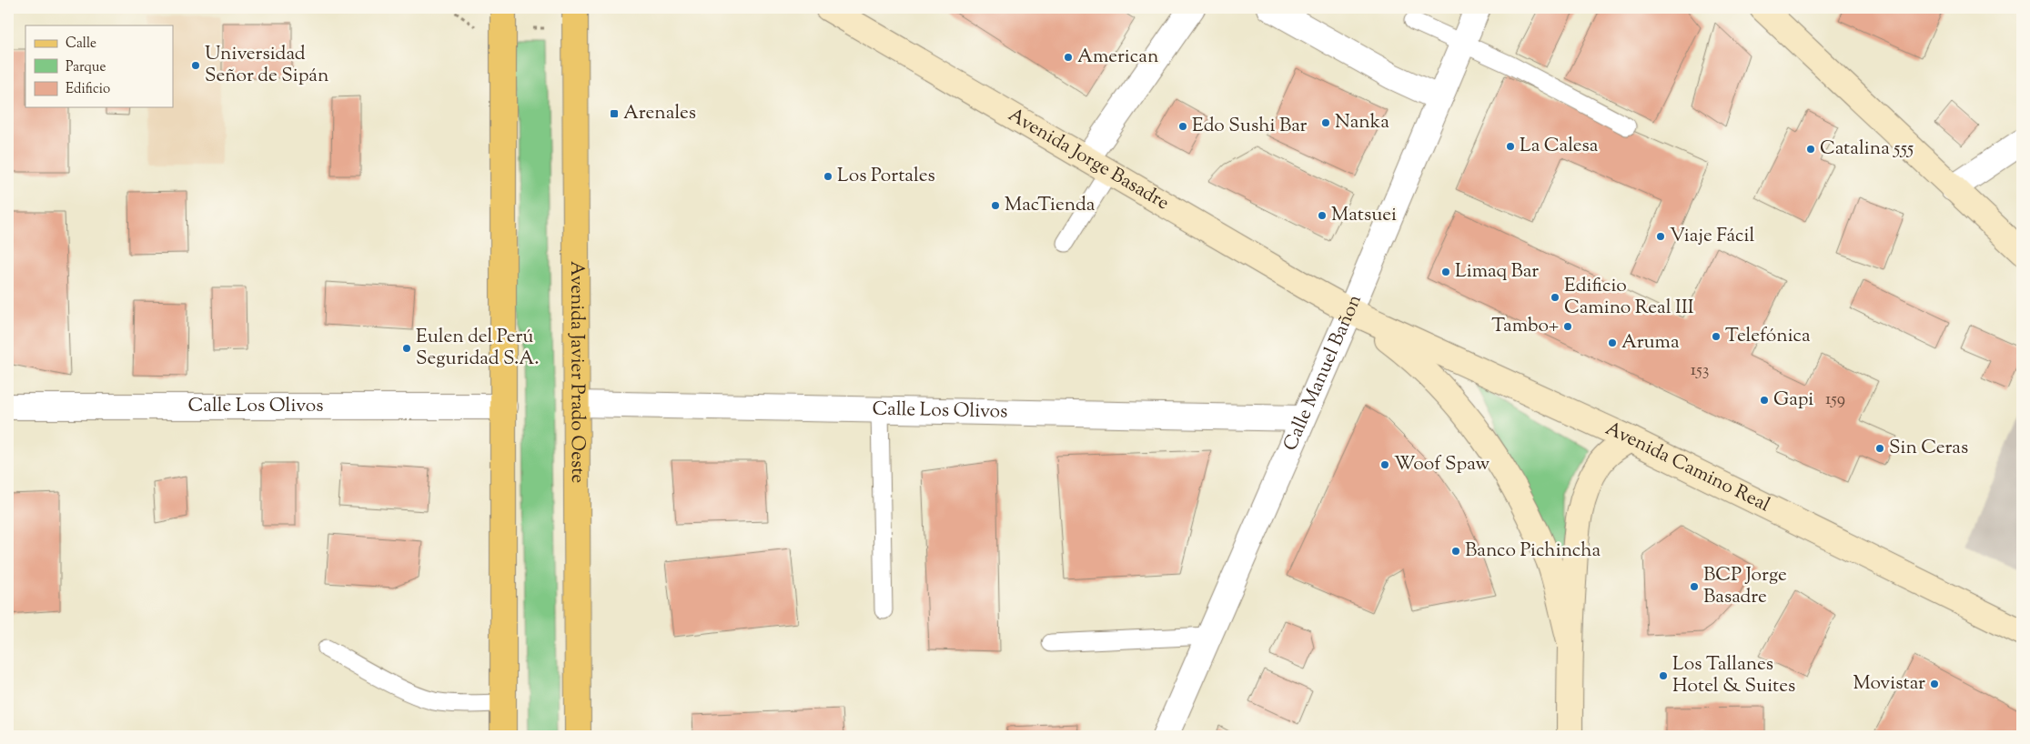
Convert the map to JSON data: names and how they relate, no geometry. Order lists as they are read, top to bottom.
{
  "streets": {
    "main road": ["Avenida Jorge Basadre", "Avenida Javier Prado Oeste", "Avenida Camino Real"],
    "street": ["Calle Manuel Bañon", "Calle Los Olivos"]
  },
  "crossings": [
    ["Avenida Jorge Basadre", "Calle Manuel Bañon"],
    ["Avenida Jorge Basadre", "Avenida Camino Real"],
    ["Avenida Javier Prado Oeste", "Calle Los Olivos"],
    ["Calle Manuel Bañon", "Calle Los Olivos"],
    ["Calle Manuel Bañon", "Avenida Camino Real"]
  ],
  "places": {
    "other": [
      "American",
      "Universidad Señor de Sipán",
      "Nanka",
      "Edo Sushi Bar",
      "La Calesa",
      "Catalina 555",
      "Los Portales",
      "MacTienda",
      "Matsuei",
      "Viaje Fácil",
      "Limaq Bar",
      "Edificio Camino Real III",
      "Tambo+",
      "Telefónica",
      "Aruma",
      "Eulen del Perú Seguridad S.A.",
      "Gapi",
      "Sin Ceras",
      "Woof Spaw",
      "Banco Pichincha",
      "BCP Jorge Basadre",
      "Los Tallanes Hotel & Suites",
      "Movistar"
    ],
    "transit": ["Arenales"]
  },
  "house_numbers": ["153", "159"],
  "legend": ["Calle", "Parque", "Edificio"]
}
